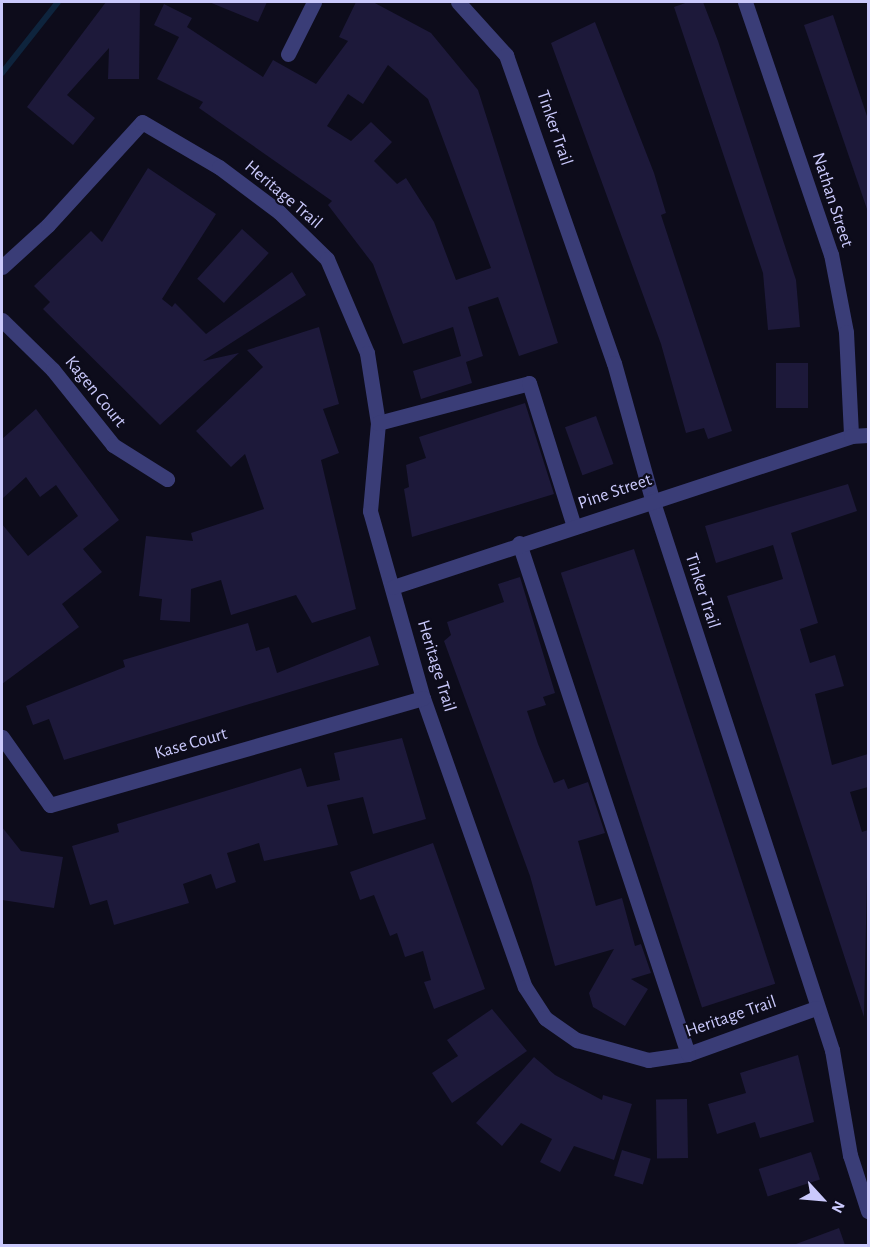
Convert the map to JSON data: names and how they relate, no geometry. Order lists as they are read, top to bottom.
{
  "streets": {
    "street": [
      "Tinker Trail",
      "Heritage Trail",
      "Nathan Street",
      "Kagen Court",
      "Pine Street",
      "Kase Court"
    ]
  },
  "crossings": [
    ["Tinker Trail", "Heritage Trail"],
    ["Tinker Trail", "Pine Street"],
    ["Heritage Trail", "Pine Street"],
    ["Heritage Trail", "Kase Court"],
    ["Nathan Street", "Pine Street"]
  ],
  "north": "bottom right"
}
